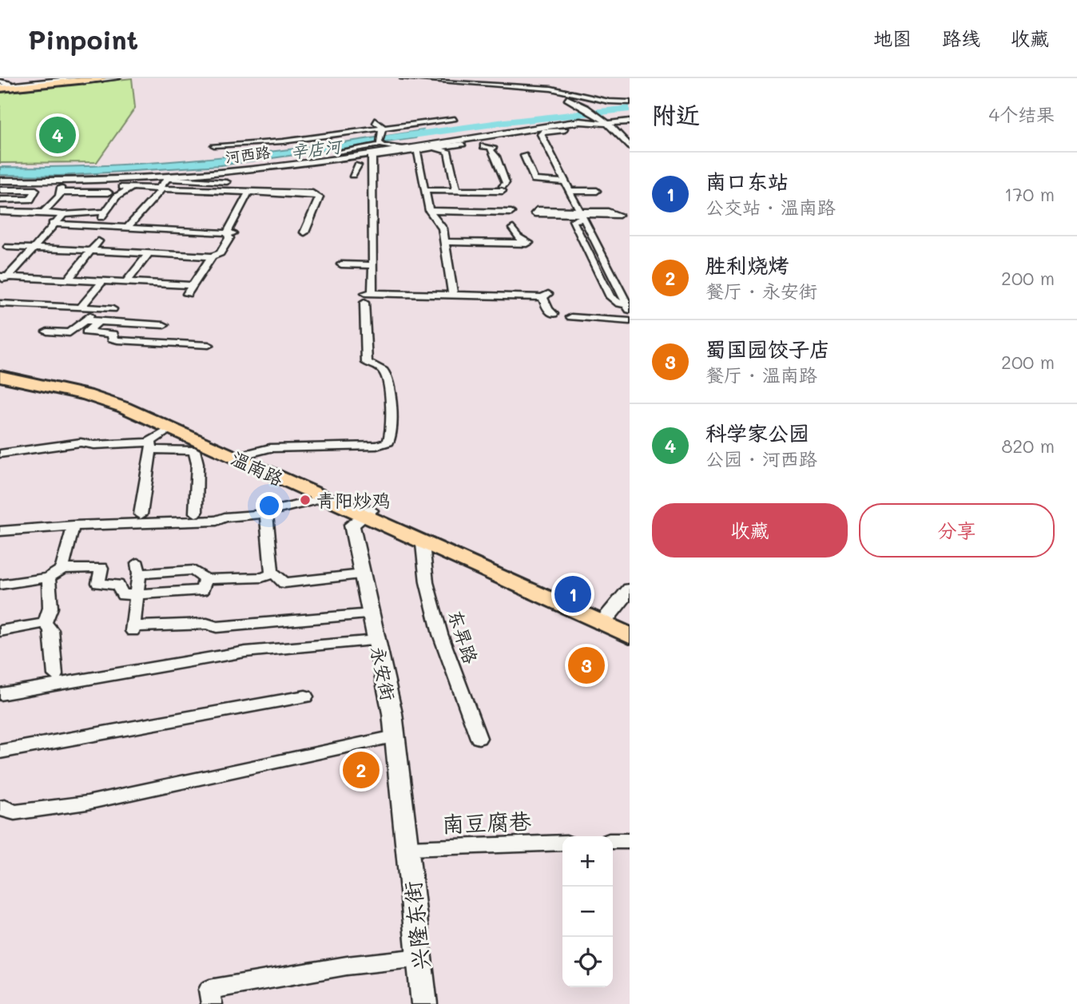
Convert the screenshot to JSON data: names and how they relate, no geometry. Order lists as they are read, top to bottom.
{
  "streets": {
    "main road": ["温南路"],
    "street": [
      "河西路",
      "东昇路",
      "永安街",
      "南豆腐巷",
      "兴隆东街"
    ]
  },
  "crossings": [
    ["温南路", "东昇路"],
    ["温南路", "永安街"],
    ["永安街", "南豆腐巷"],
    ["永安街", "兴隆东街"],
    ["南豆腐巷", "兴隆东街"]
  ],
  "water": ["辛店河"],
  "places": ["青阳炒鸡"],
  "page": {
    "header": "Pinpoint",
    "nav": ["地图", "路线", "收藏"],
    "heading": ["附近", "4个结果"],
    "pins": [
      "4",
      "1",
      "3",
      "2"
    ],
    "list": [
      {
        "mark": "1",
        "name": "南口东站",
        "note": "公交站 · 温南路",
        "value": "170 m"
      },
      {
        "mark": "2",
        "name": "胜利烧烤",
        "note": "餐厅 · 永安街",
        "value": "200 m"
      },
      {
        "mark": "3",
        "name": "蜀国园饺子店",
        "note": "餐厅 · 温南路",
        "value": "200 m"
      },
      {
        "mark": "4",
        "name": "科学家公园",
        "note": "公园 · 河西路",
        "value": "820 m"
      }
    ],
    "buttons": ["收藏", "分享"],
    "map_buttons": ["+", "−"]
  }
}
